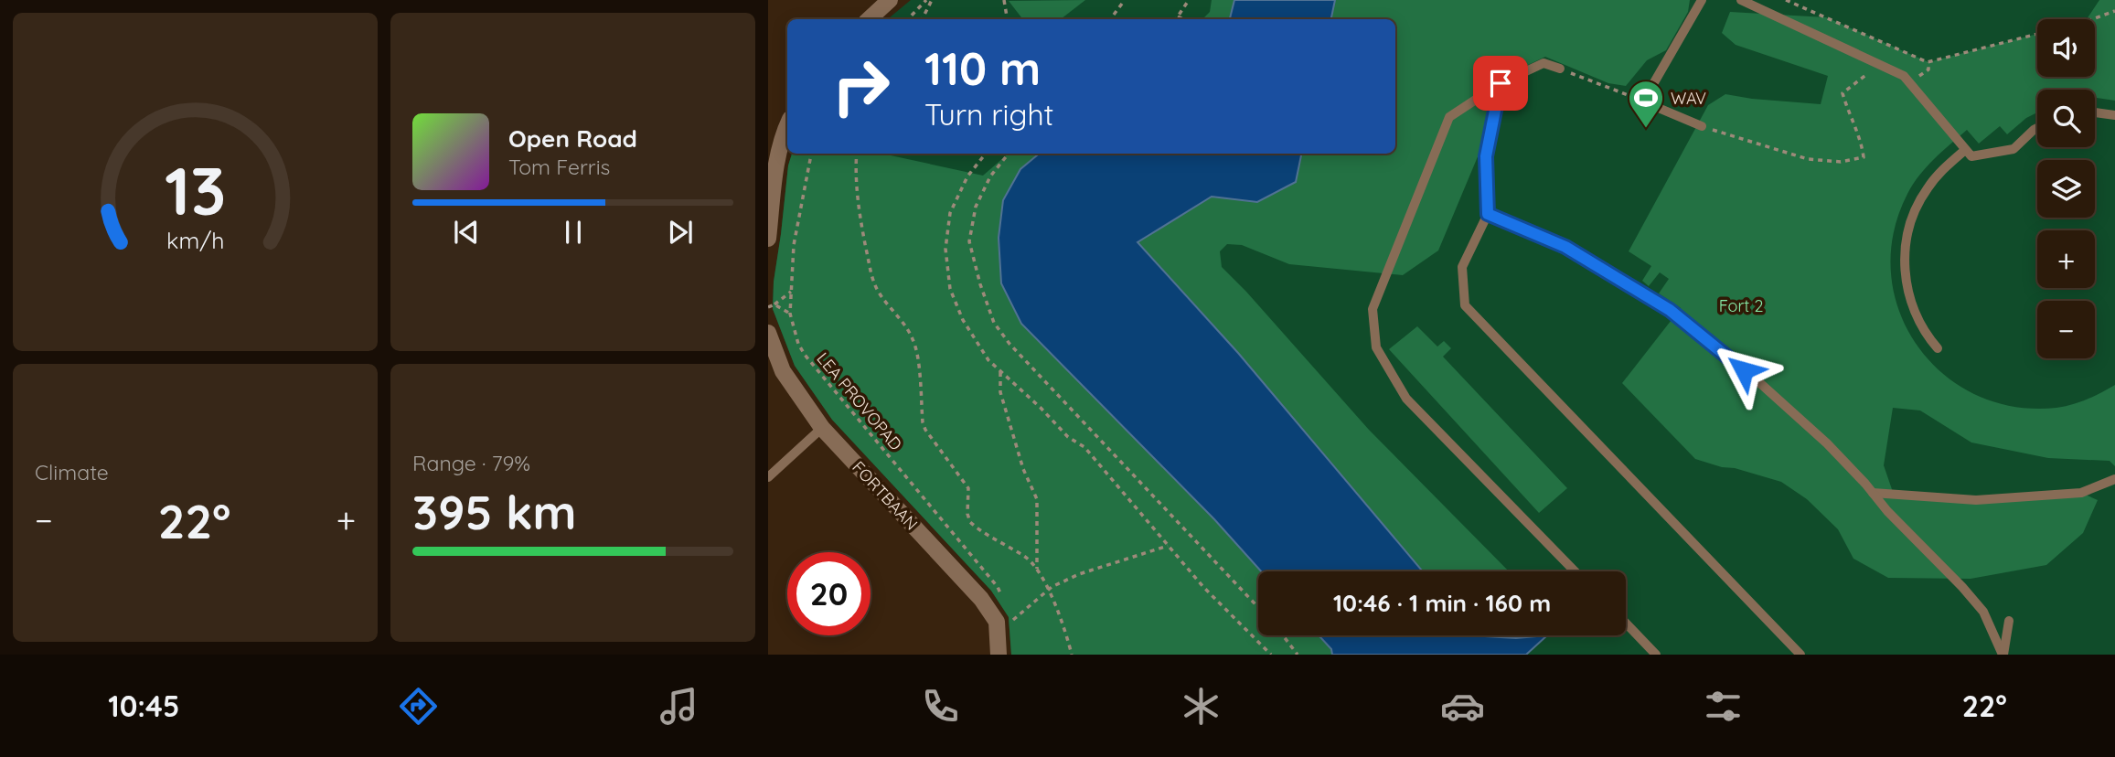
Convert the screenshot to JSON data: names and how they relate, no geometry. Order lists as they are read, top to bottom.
{
  "streets": {
    "street": ["FORTBAAN"],
    "path": ["LEA PROVOPAD"]
  },
  "parks": ["Fort 2"],
  "places": {
    "sports": ["WAV"]
  },
  "page": {
    "map_buttons": ["+", "−"],
    "turn": ["110 m", "Turn right"],
    "song": ["Open Road", "Tom Ferris"],
    "tile": [
      "Climate",
      ["Range · 79%", "395 km"]
    ],
    "heat": ["−", "22°", "+"],
    "limit": "20",
    "trip": "10:46 · 1 min · 160 m",
    "tabs": ["10:45", "22°"],
    "gauge": ["13", "km/h"]
  }
}
